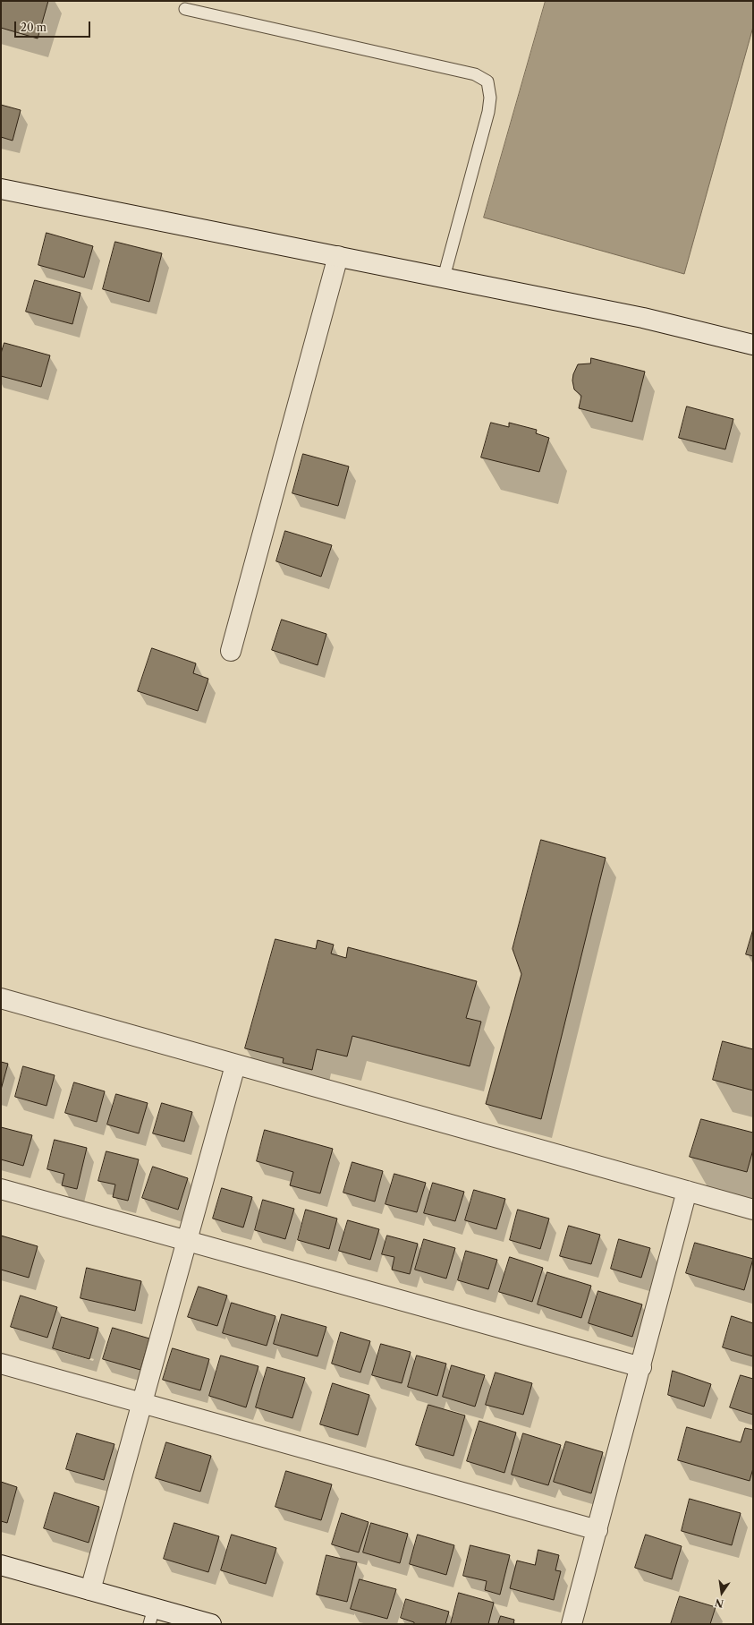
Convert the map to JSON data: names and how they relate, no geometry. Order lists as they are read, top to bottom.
{
  "scale_bar": "20 m",
  "north": "bottom"
}
